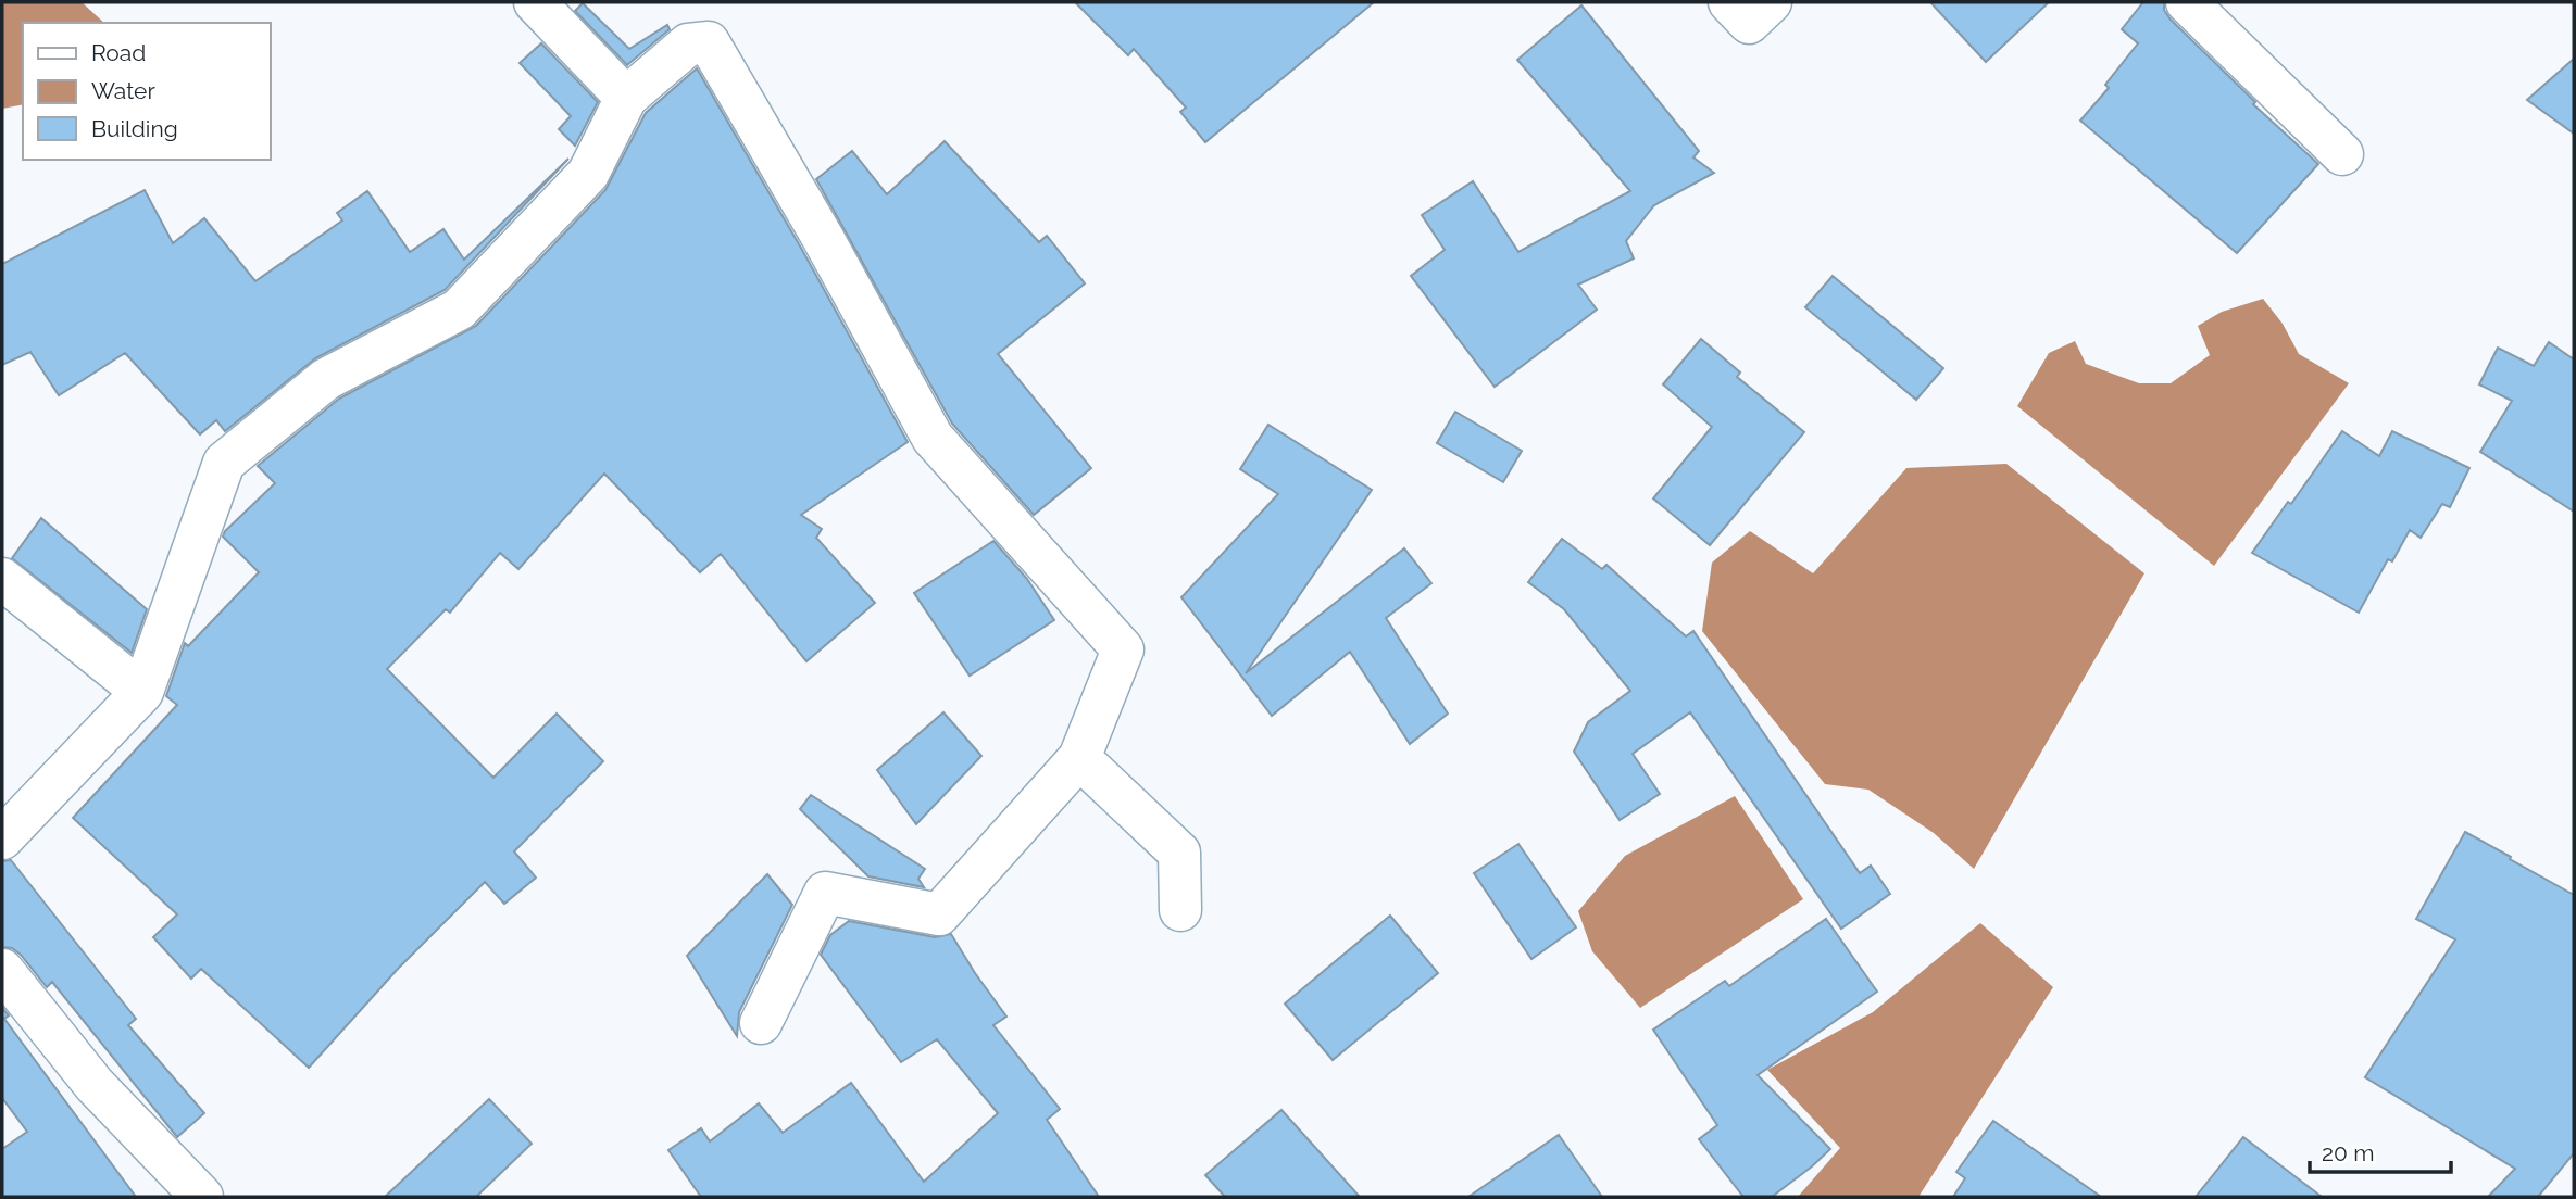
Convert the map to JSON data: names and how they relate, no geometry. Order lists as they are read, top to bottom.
{
  "legend": ["Road", "Water", "Building"],
  "scale_bar": "20 m"
}
